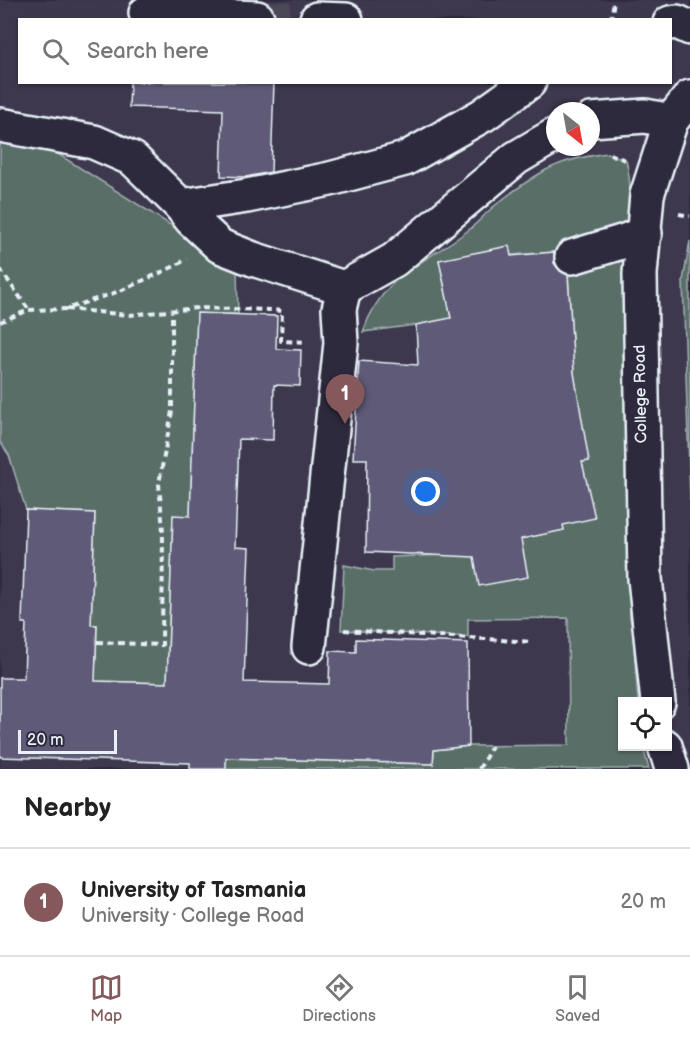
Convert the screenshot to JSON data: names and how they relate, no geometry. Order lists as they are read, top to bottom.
{
  "streets": {
    "street": ["College Road"]
  },
  "scale_bar": "20 m",
  "north": "bottom right",
  "page": {
    "search": "Search here",
    "pins": "1",
    "scale": "20 m",
    "heading": "Nearby",
    "list": [
      {
        "mark": "1",
        "name": "University of Tasmania",
        "note": "University · College Road",
        "value": "20 m"
      }
    ],
    "nav": ["Map", "Directions", "Saved"]
  }
}
